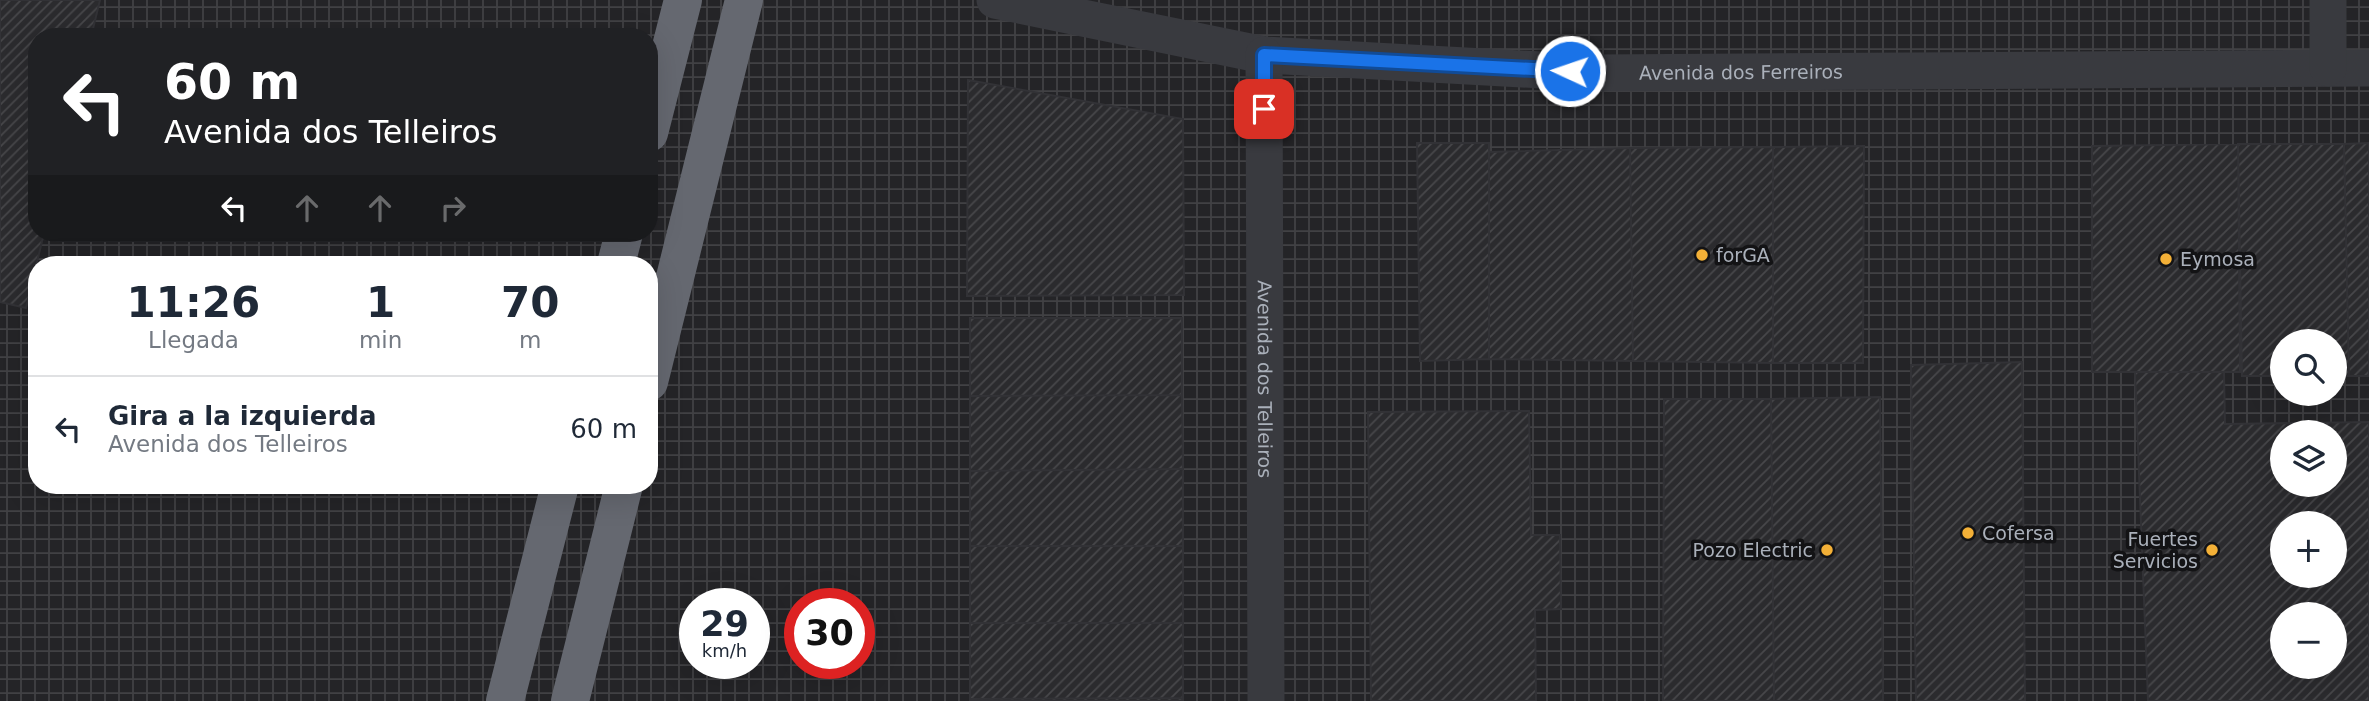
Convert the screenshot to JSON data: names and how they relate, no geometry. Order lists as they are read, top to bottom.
{
  "streets": {
    "street": ["Avenida dos Ferreiros", "Avenida dos Telleiros"]
  },
  "crossings": [
    ["Avenida dos Ferreiros", "Avenida dos Telleiros"]
  ],
  "places": [
    "forGA",
    "Eymosa",
    "Cofersa",
    "Pozo Electric",
    "Fuertes Servicios"
  ],
  "page": {
    "turn": ["60 m", "Avenida dos Telleiros"],
    "eta": [
      "11:26",
      "Llegada",
      "1",
      "min",
      "70",
      "m"
    ],
    "map_buttons": ["+", "−"],
    "list": [
      {
        "name": "Gira a la izquierda",
        "note": "Avenida dos Telleiros",
        "value": "60 m"
      }
    ],
    "speed": "29 km/h",
    "limit": "30"
  }
}
